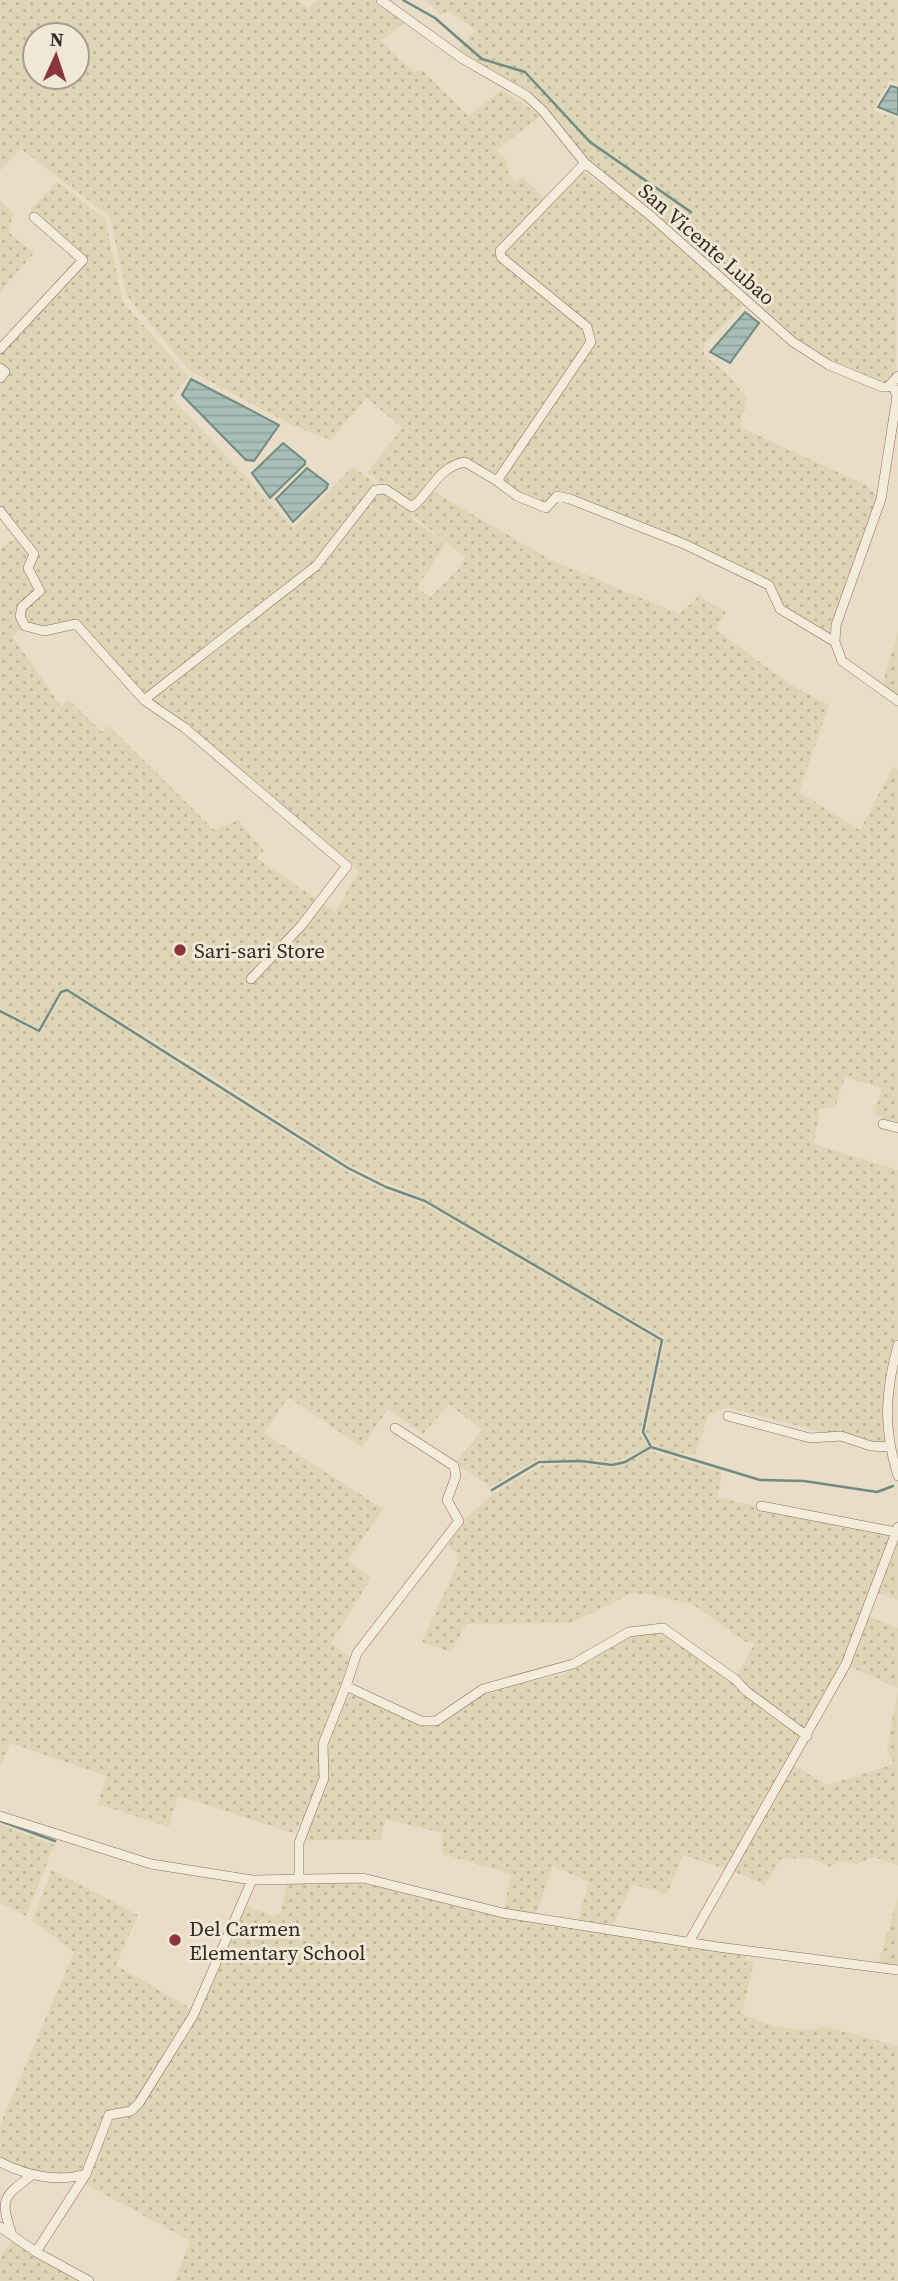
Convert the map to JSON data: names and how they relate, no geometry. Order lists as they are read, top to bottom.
{
  "streets": {
    "street": ["San Vicente Lubao"]
  },
  "places": ["Sari-sari Store", "Del Carmen Elementary School"],
  "north": "top"
}
